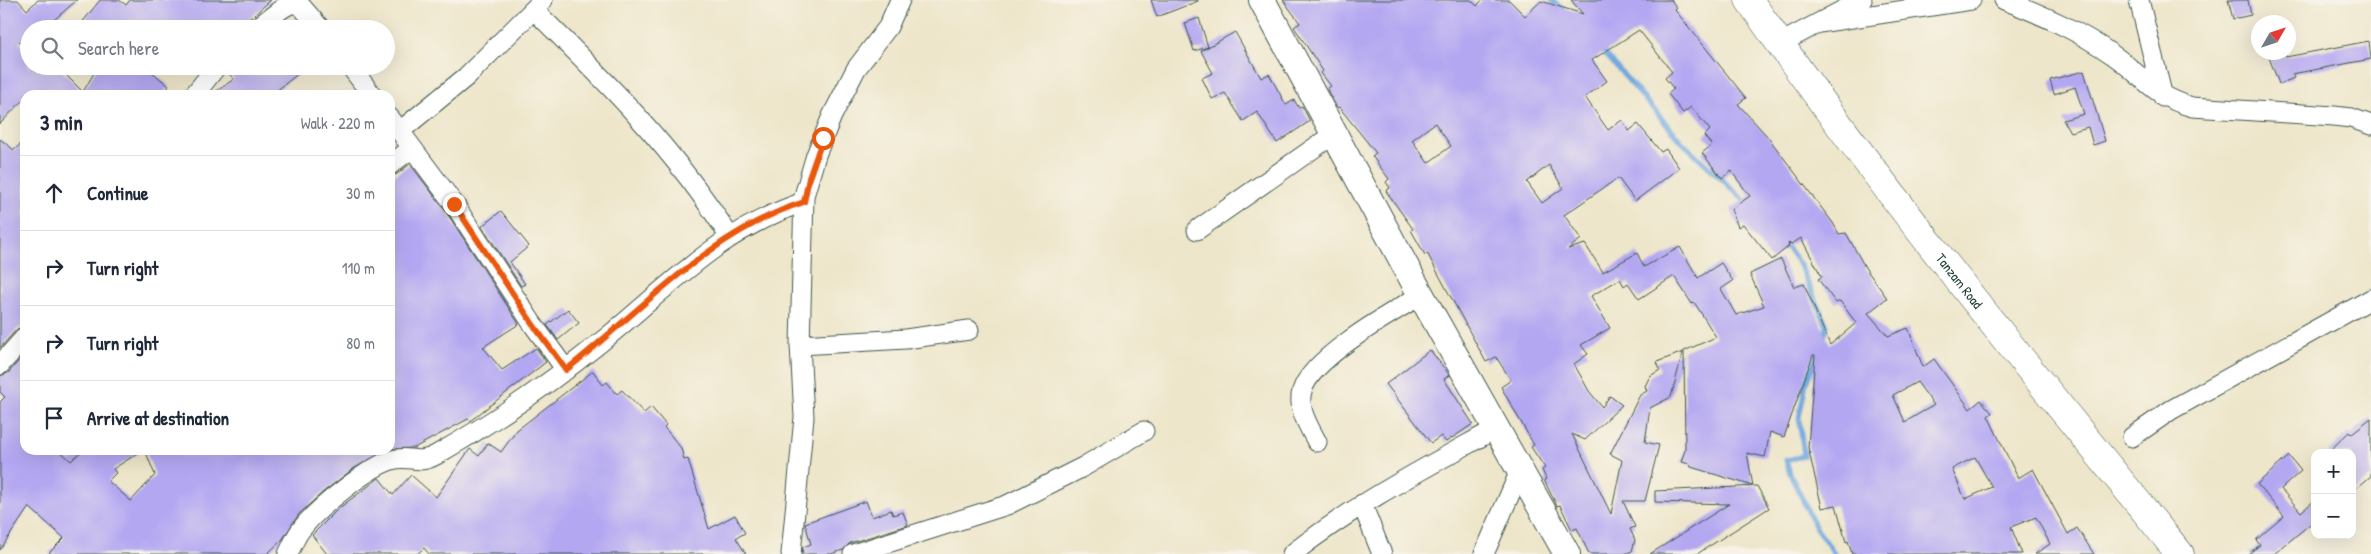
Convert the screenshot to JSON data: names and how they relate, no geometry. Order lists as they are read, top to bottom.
{
  "streets": {
    "highway": ["Tanzam Road"]
  },
  "north": "top right",
  "page": {
    "search": "Search here",
    "heading": ["3 min", "Walk · 220 m"],
    "list": [
      ["Continue", "30 m"],
      ["Turn right", "110 m"],
      ["Turn right", "80 m"],
      "Arrive at destination"
    ],
    "map_buttons": ["+", "−"]
  }
}
